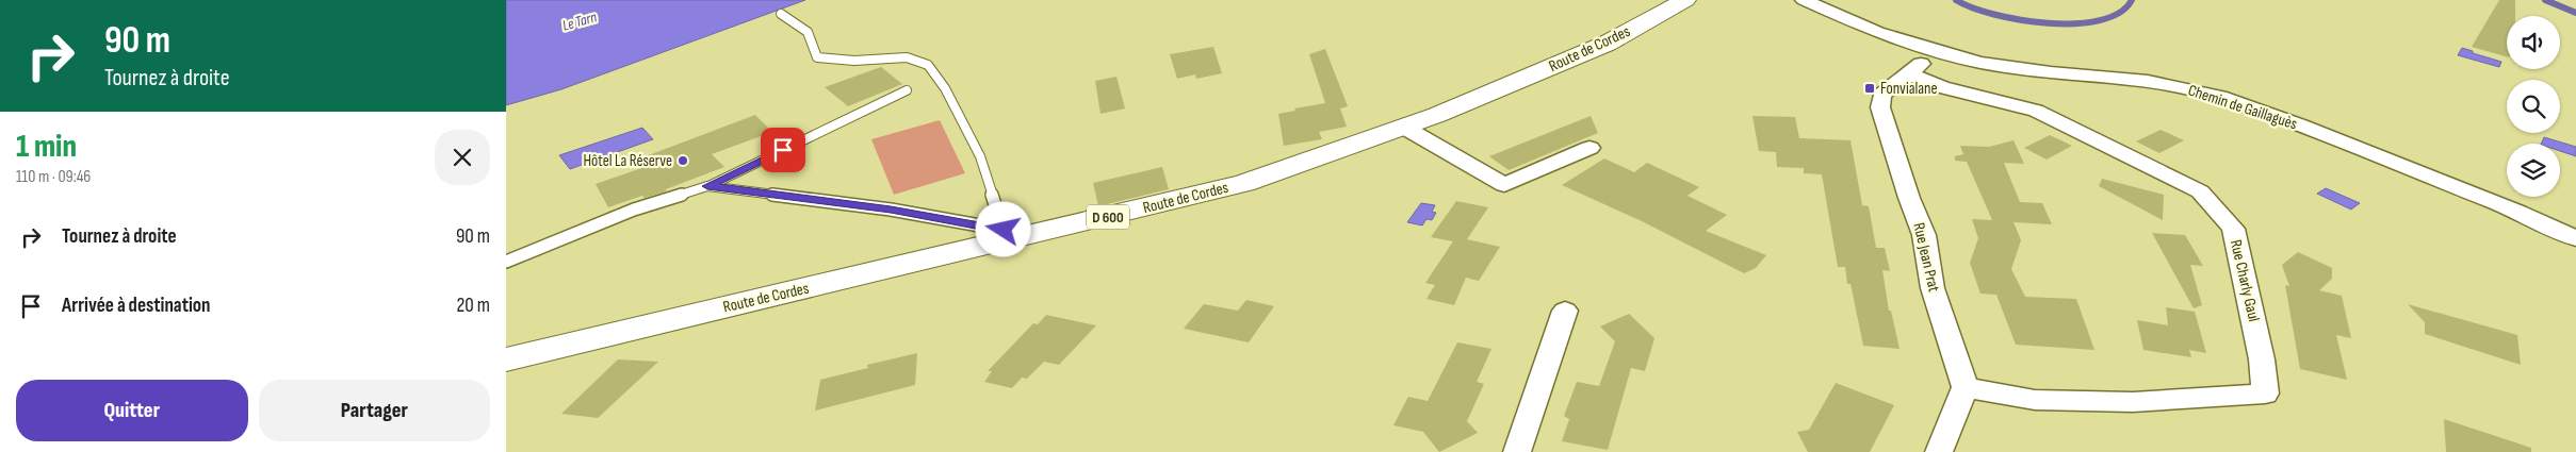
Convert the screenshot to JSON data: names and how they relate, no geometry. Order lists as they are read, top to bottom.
{
  "streets": {
    "main road": ["Route de Cordes", "D 600"],
    "street": ["Chemin de Gaillaguès", "Rue Jean Prat", "Rue Charly Gaul"]
  },
  "crossings": [
    ["Chemin de Gaillaguès", "Rue Jean Prat"],
    ["Rue Jean Prat", "Rue Charly Gaul"]
  ],
  "water": ["Le Tarn"],
  "places": {
    "transit": ["Fonvialane"],
    "other": ["Hôtel La Réserve"]
  },
  "page": {
    "turn": ["90 m", "Tournez à droite"],
    "heading": ["1 min", "110 m · 09:46"],
    "list": [
      {
        "name": "Tournez à droite",
        "value": "90 m"
      },
      {
        "name": "Arrivée à destination",
        "value": "20 m"
      }
    ],
    "buttons": ["Quitter", "Partager"]
  }
}
